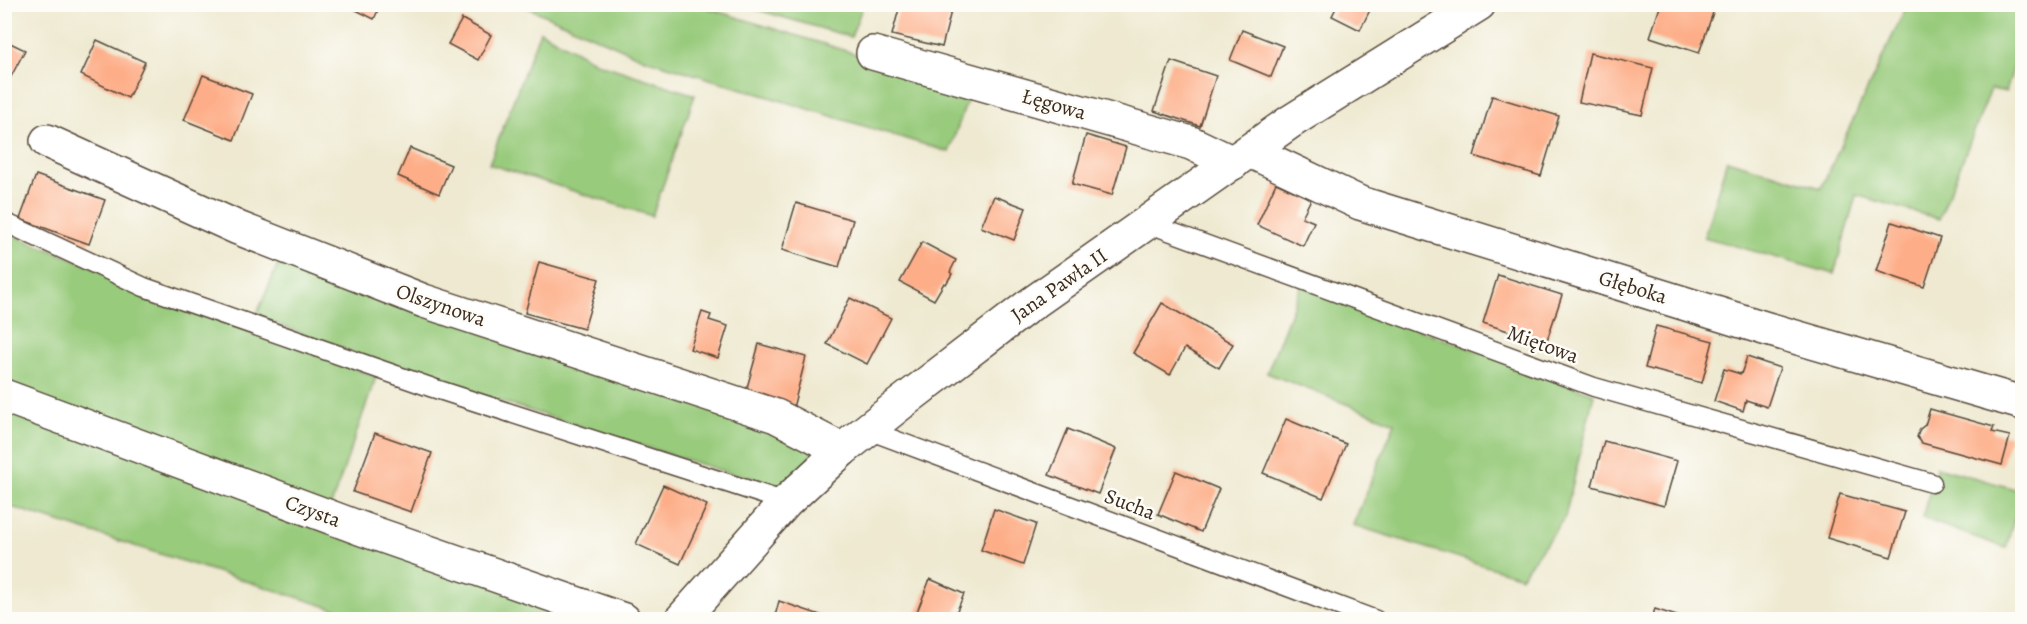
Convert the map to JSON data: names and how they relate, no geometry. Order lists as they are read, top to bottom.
{
  "streets": {
    "street": [
      "Łęgowa",
      "Jana Pawła II",
      "Głęboka",
      "Olszynowa",
      "Czysta"
    ],
    "lane": ["Miętowa", "Sucha"]
  },
  "crossings": [
    ["Łęgowa", "Jana Pawła II"],
    ["Łęgowa", "Głęboka"],
    ["Jana Pawła II", "Głęboka"],
    ["Jana Pawła II", "Olszynowa"],
    ["Jana Pawła II", "Miętowa"],
    ["Jana Pawła II", "Sucha"]
  ]
}
